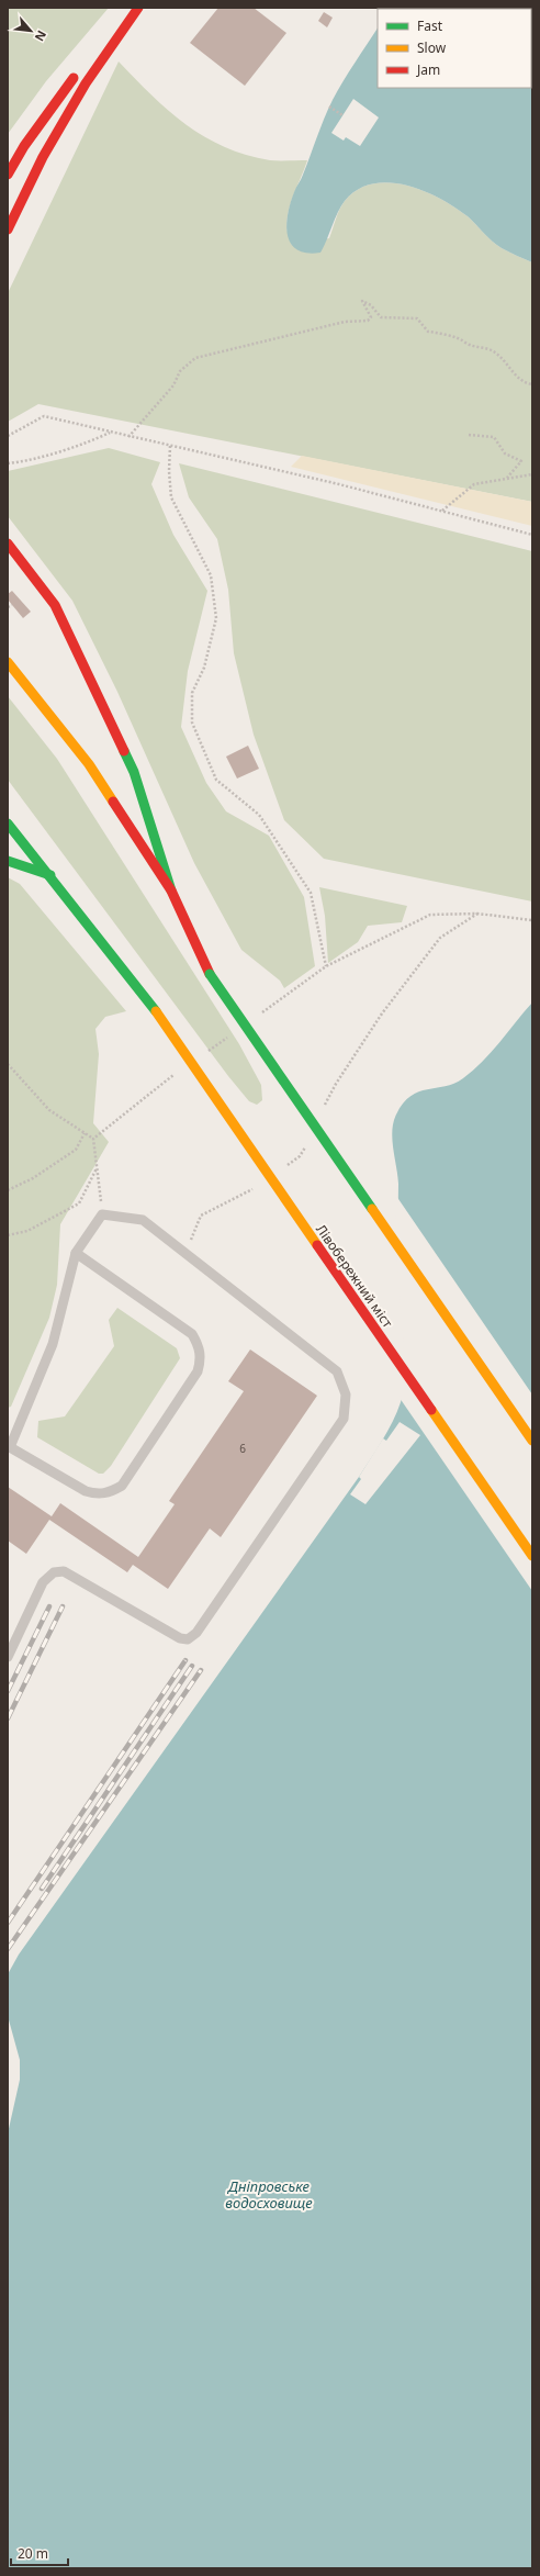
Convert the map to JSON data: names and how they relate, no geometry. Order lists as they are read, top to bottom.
{
  "streets": {
    "main road": ["Лівобережний міст"]
  },
  "water": ["Дніпровське водосховище"],
  "house_numbers": ["6"],
  "legend": ["Fast", "Slow", "Jam"],
  "scale_bar": "20 m",
  "north": "bottom right"
}
